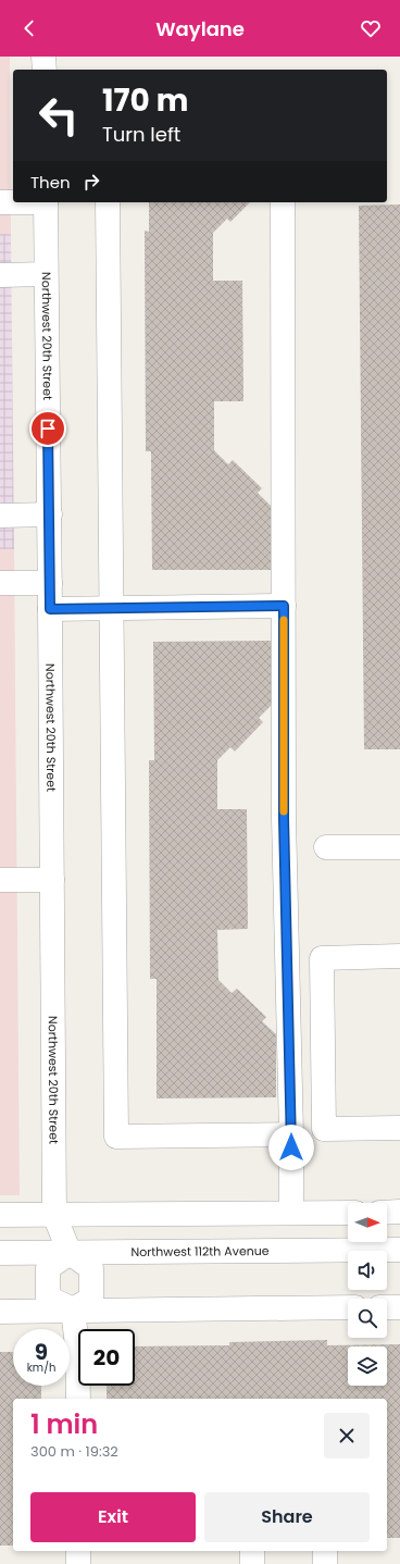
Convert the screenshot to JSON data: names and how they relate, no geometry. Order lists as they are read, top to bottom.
{
  "streets": {
    "street": ["Northwest 20th Street", "Northwest 112th Avenue"]
  },
  "crossings": [
    ["Northwest 20th Street", "Northwest 112th Avenue"]
  ],
  "north": "right",
  "page": {
    "header": "Waylane",
    "turn": ["170 m", "Turn left"],
    "then": "Then",
    "speed": "9 km/h",
    "limit": "20",
    "heading": ["1 min", "300 m · 19:32"],
    "buttons": ["Exit", "Share"]
  }
}
